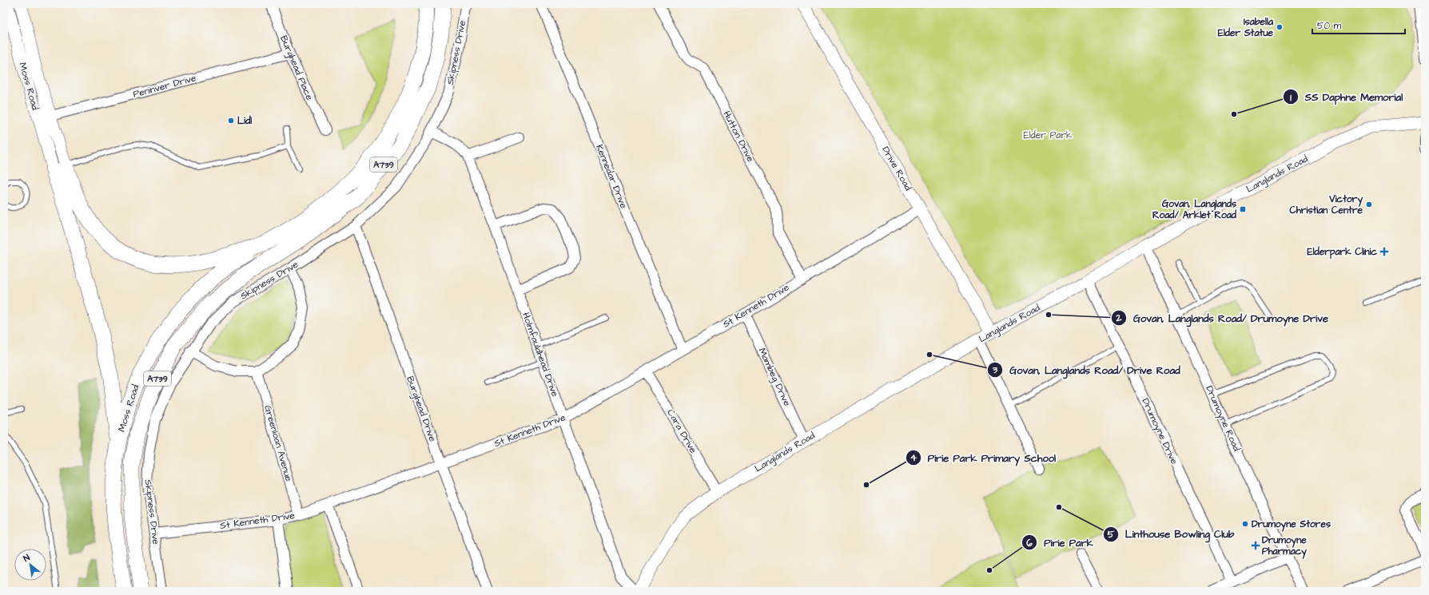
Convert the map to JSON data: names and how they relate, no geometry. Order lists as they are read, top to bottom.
{
  "streets": {
    "main road": ["Moss Road", "A739"],
    "street": [
      "Skipness Drive",
      "Burghead Place",
      "Peninver Drive",
      "Hutton Drive",
      "Drive Road",
      "Langlands Road",
      "Kennedar Drive",
      "St Kenneth Drive",
      "Holmfauldhead Drive",
      "Mambeg Drive",
      "Burghead Drive",
      "Drumoyne Road",
      "Cara Drive",
      "Drumoyne Drive",
      "Greenloan Avenue"
    ]
  },
  "crossings": [
    ["Skipness Drive", "St Kenneth Drive"],
    ["Skipness Drive", "Holmfauldhead Drive"],
    ["Skipness Drive", "Burghead Drive"],
    ["Burghead Place", "Peninver Drive"],
    ["Moss Road", "Peninver Drive"],
    ["Moss Road", "A739"],
    ["Hutton Drive", "St Kenneth Drive"],
    ["Drive Road", "Langlands Road"],
    ["Drive Road", "St Kenneth Drive"],
    ["Langlands Road", "Mambeg Drive"],
    ["Langlands Road", "Drumoyne Road"],
    ["Langlands Road", "Cara Drive"],
    ["Langlands Road", "Drumoyne Drive"],
    ["Kennedar Drive", "St Kenneth Drive"],
    ["St Kenneth Drive", "Holmfauldhead Drive"],
    ["St Kenneth Drive", "Mambeg Drive"],
    ["St Kenneth Drive", "Burghead Drive"],
    ["St Kenneth Drive", "Cara Drive"],
    ["St Kenneth Drive", "Greenloan Avenue"]
  ],
  "parks": ["Elder Park"],
  "places": {
    "other": [
      "Isabella Elder Statue",
      "SS Daphne Memorial",
      "Lidl",
      "Victory Christian Centre",
      "Govan, Langlands Road/ Drumoyne Drive",
      "Govan, Langlands Road/ Drive Road",
      "Pirie Park Primary School",
      "Linthouse Bowling Club",
      "Drumoyne Stores",
      "Pirie Park"
    ],
    "transit": ["Govan, Langlands Road/ Arklet Road"],
    "health": ["Elderpark Clinic", "Drumoyne Pharmacy"]
  },
  "scale_bar": "50 m",
  "north": "top left"
}
